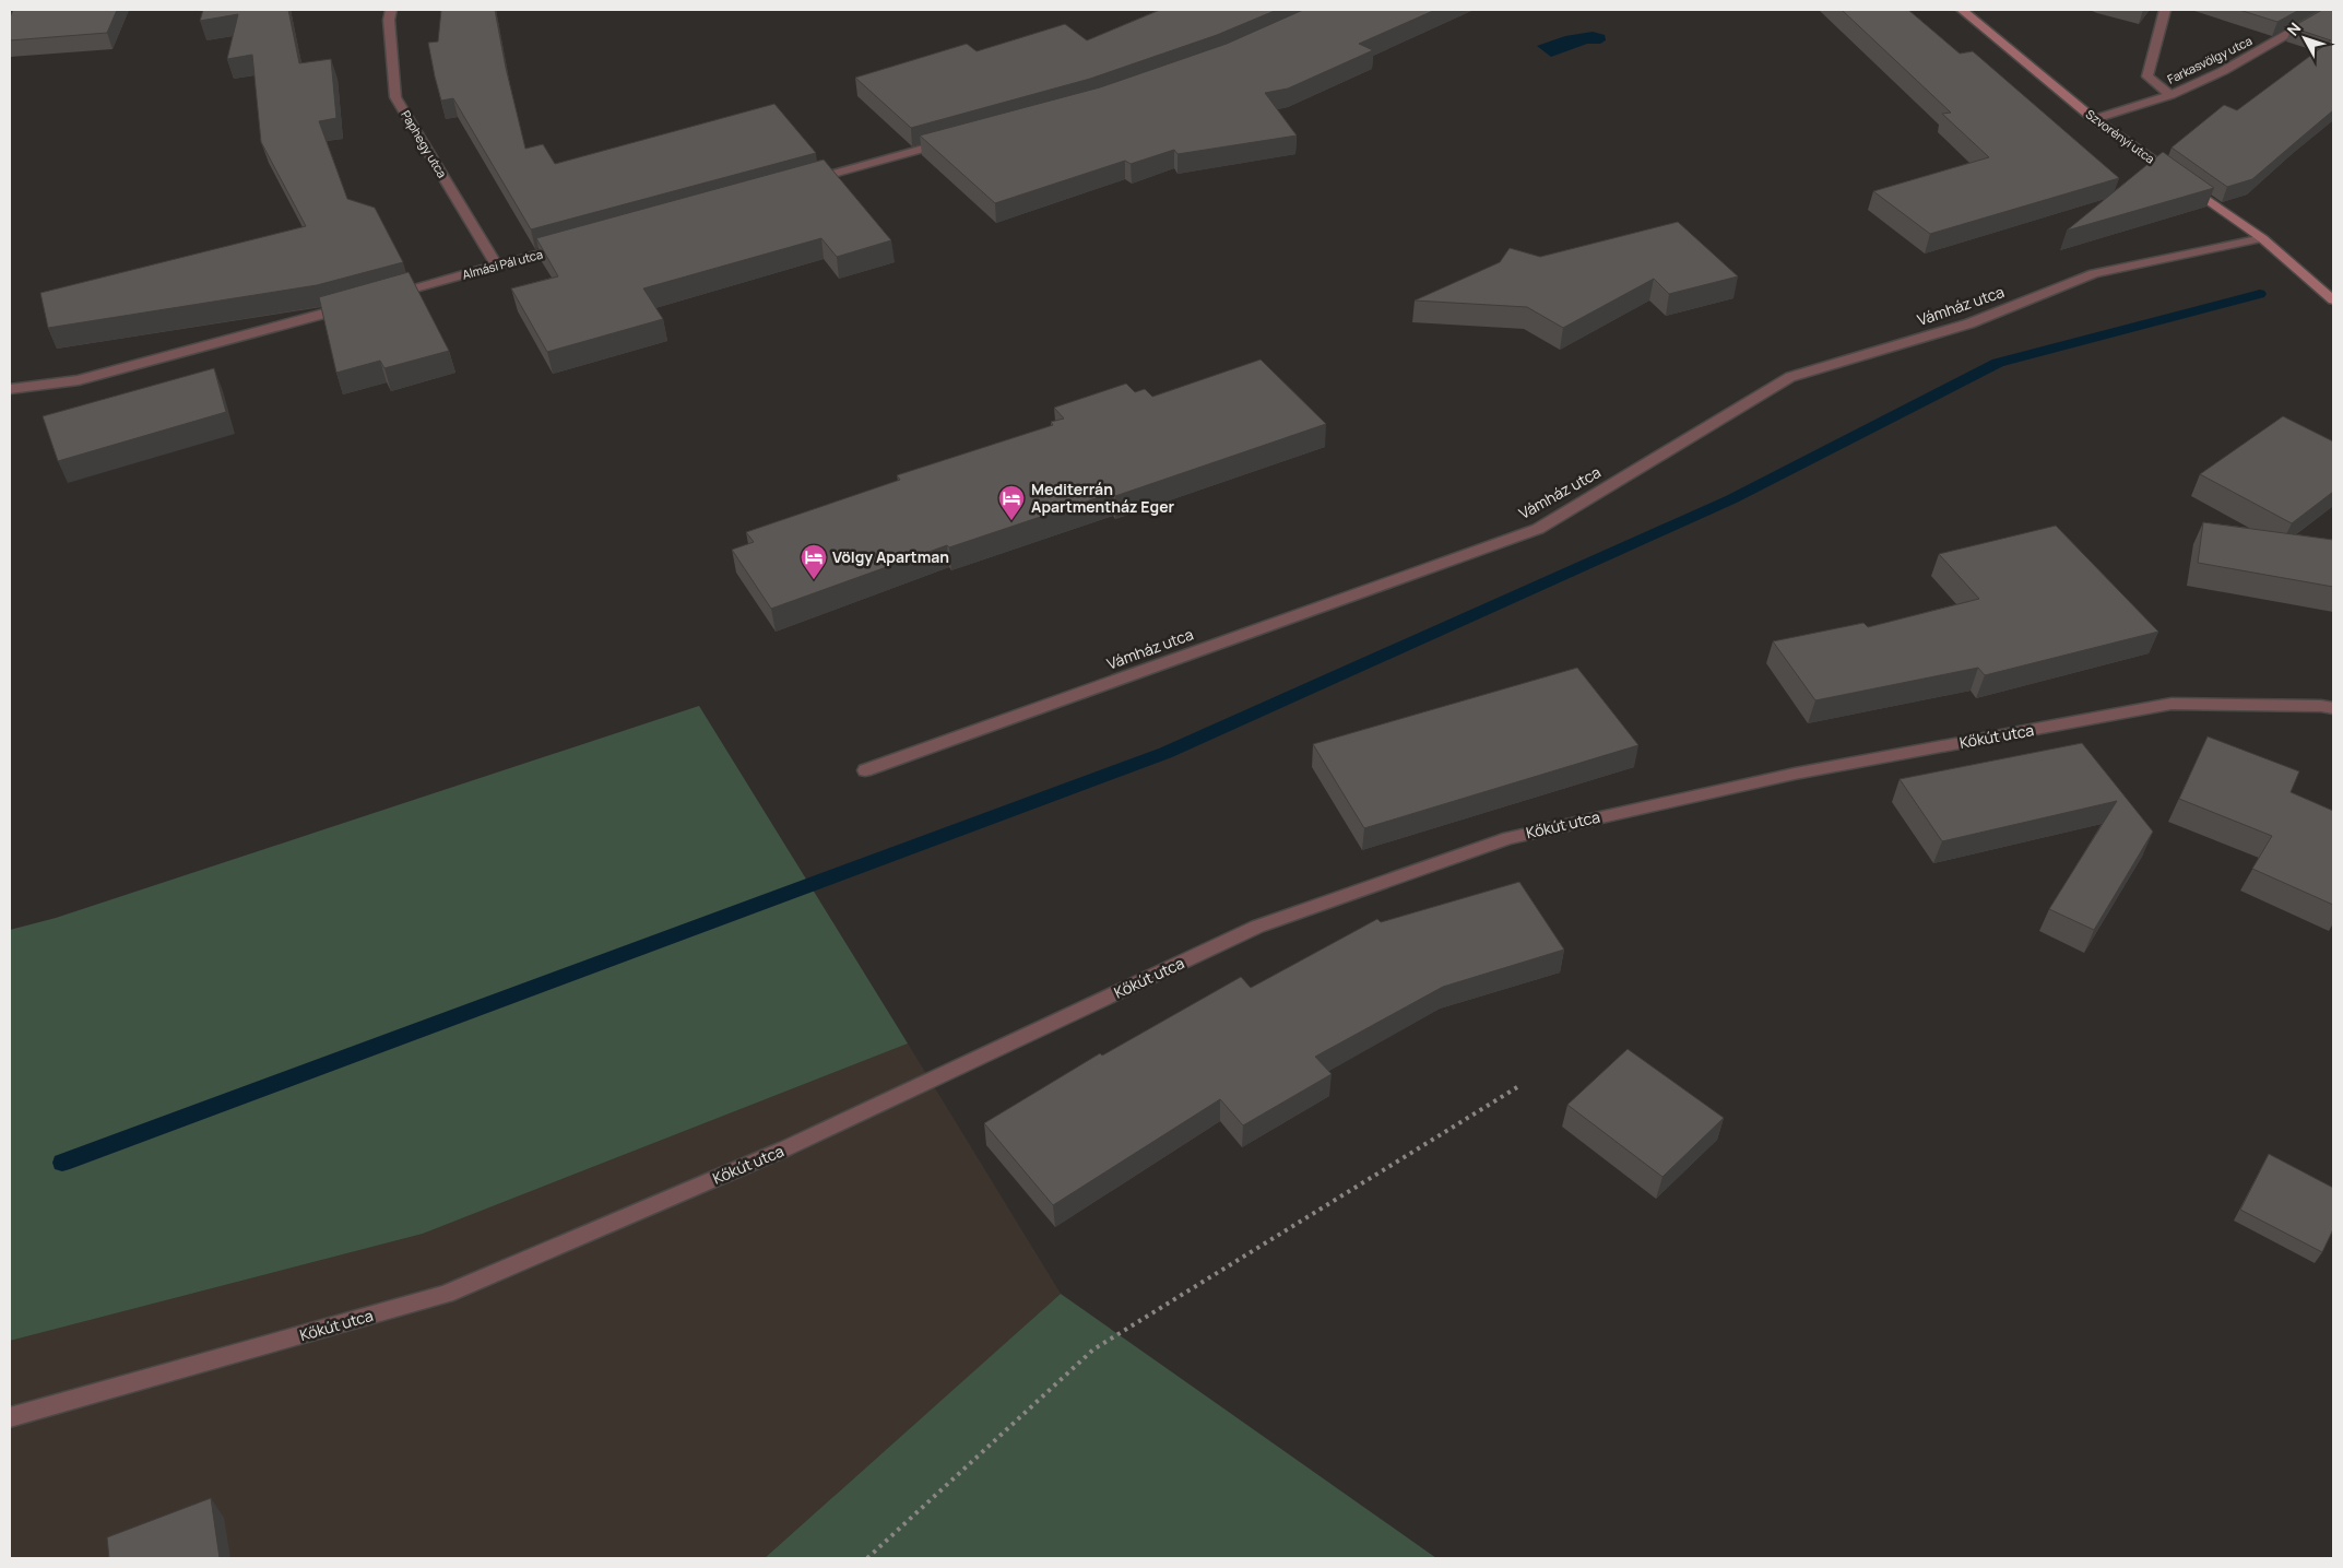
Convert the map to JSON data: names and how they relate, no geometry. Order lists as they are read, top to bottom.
{
  "streets": {
    "main road": ["Szvorényi utca"],
    "street": [
      "Farkasvölgy utca",
      "Paphegy utca",
      "Almási Pál utca",
      "Vámház utca",
      "Kőkút utca"
    ]
  },
  "crossings": [
    ["Farkasvölgy utca", "Szvorényi utca"],
    ["Szvorényi utca", "Vámház utca"],
    ["Paphegy utca", "Almási Pál utca"]
  ],
  "places": {
    "hotel": ["Mediterrán Apartmentház Eger", "Völgy Apartman"]
  },
  "north": "top left"
}
